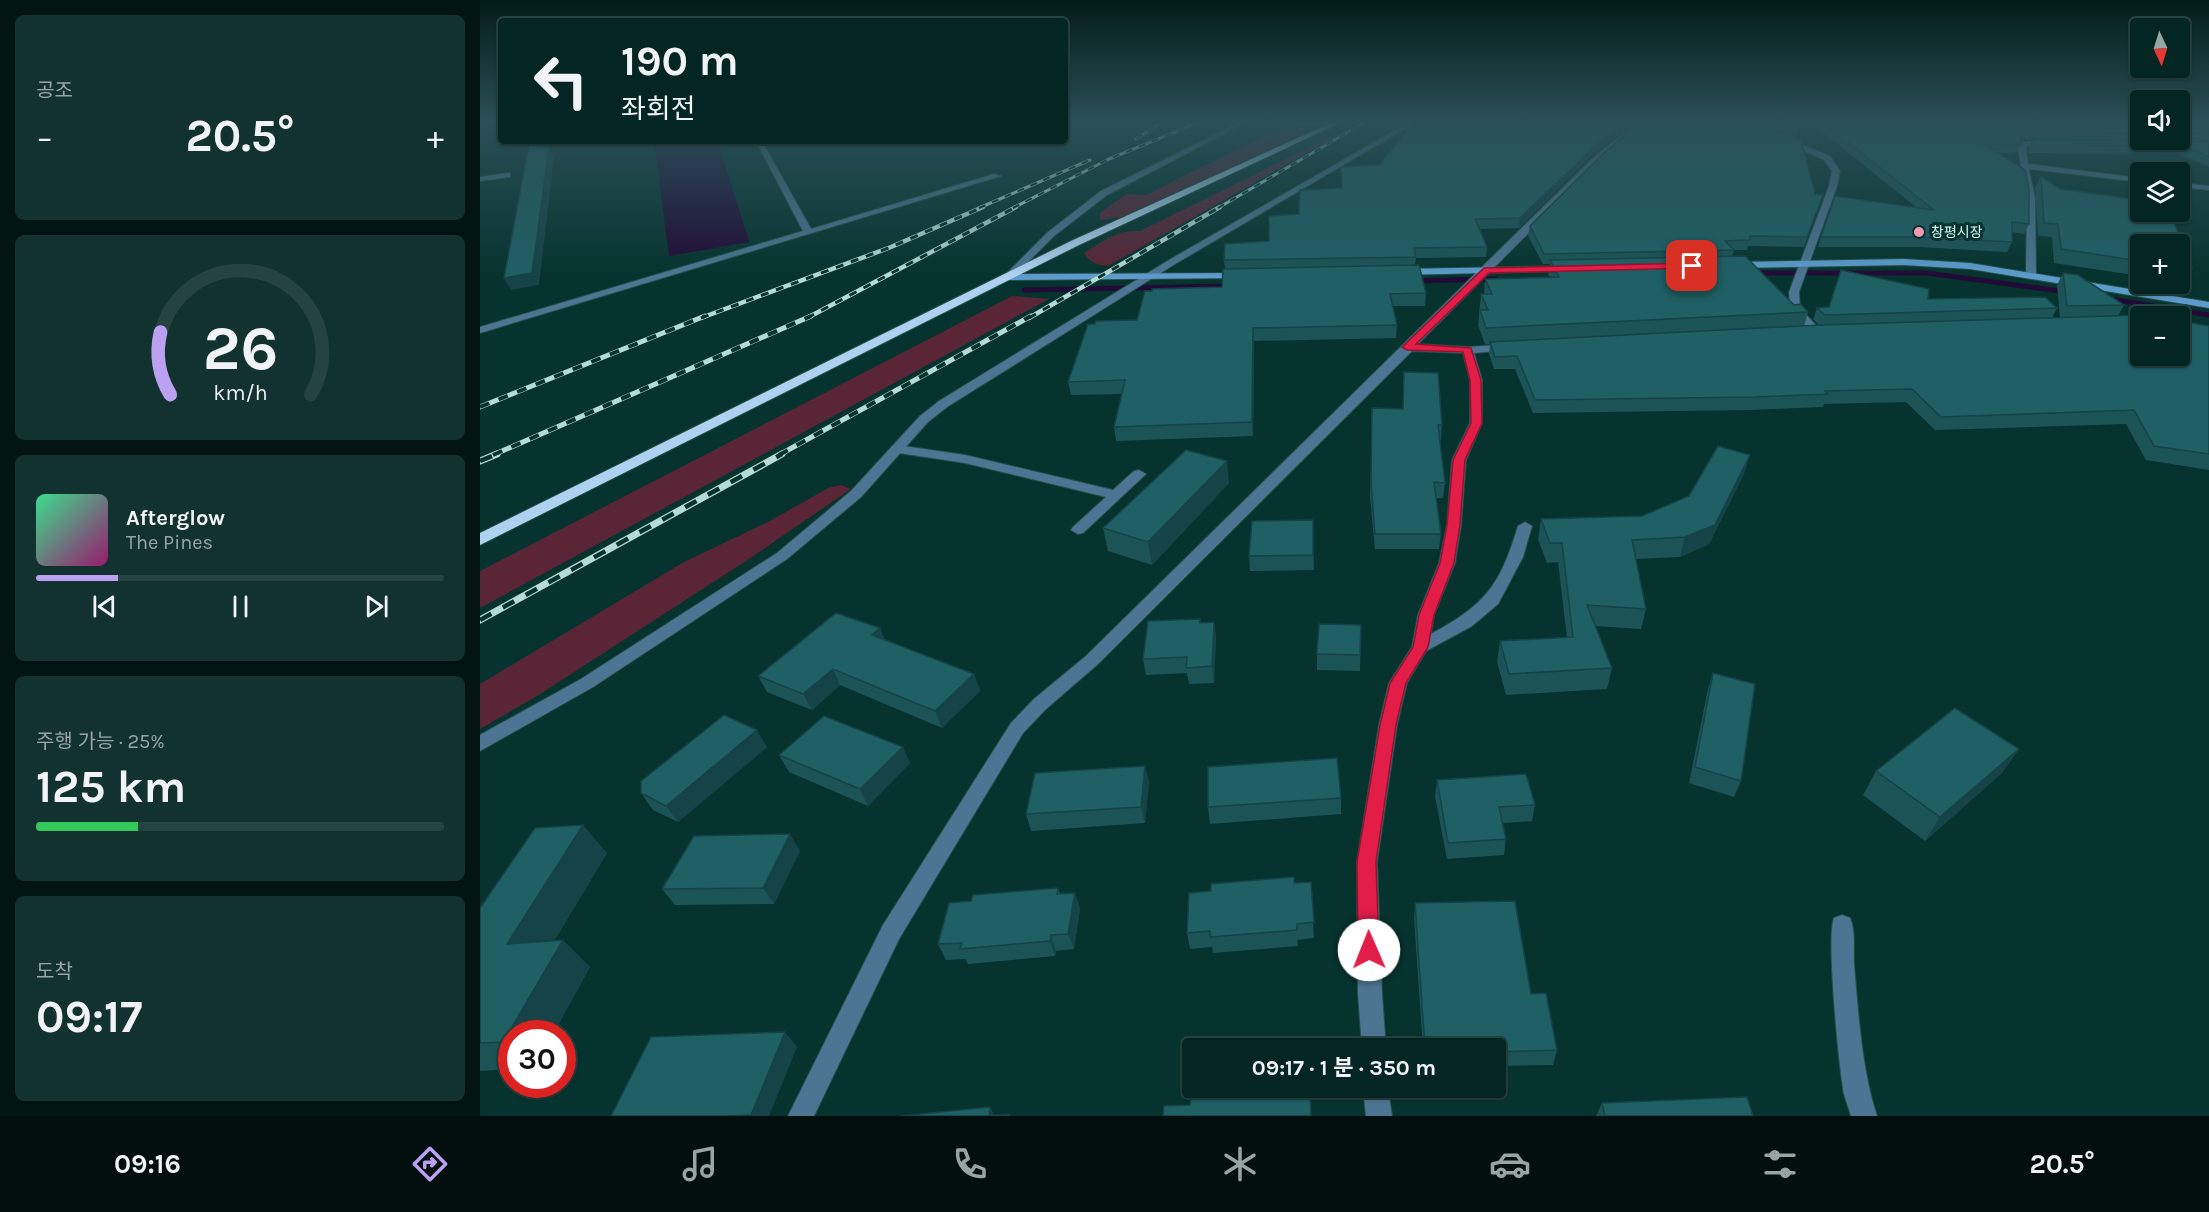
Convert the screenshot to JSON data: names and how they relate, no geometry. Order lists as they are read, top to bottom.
{
  "places": ["창평시장"],
  "north": "bottom",
  "page": {
    "tile": [
      "공조",
      ["주행 가능 · 25%", "125 km"],
      ["도착", "09:17"]
    ],
    "map_buttons": ["+", "−"],
    "turn": ["190 m", "좌회전"],
    "heat": ["−", "20.5°", "+"],
    "song": ["Afterglow", "The Pines"],
    "limit": "30",
    "trip": "09:17 · 1 분 · 350 m",
    "tabs": ["09:16", "20.5°"],
    "gauge": ["26", "km/h"]
  }
}
